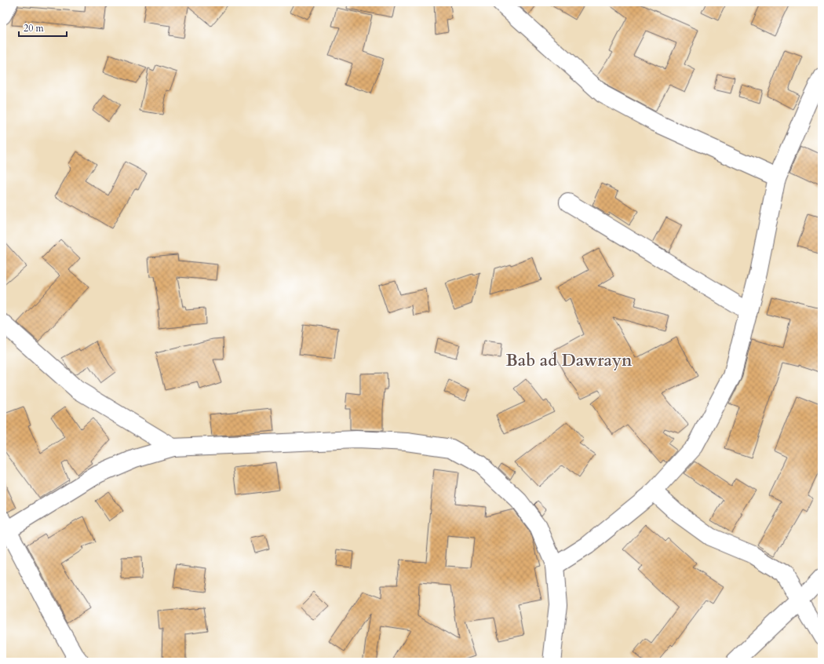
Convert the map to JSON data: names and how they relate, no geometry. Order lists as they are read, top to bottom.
{
  "districts": ["Bab ad Dawrayn"],
  "scale_bar": "20 m"
}
